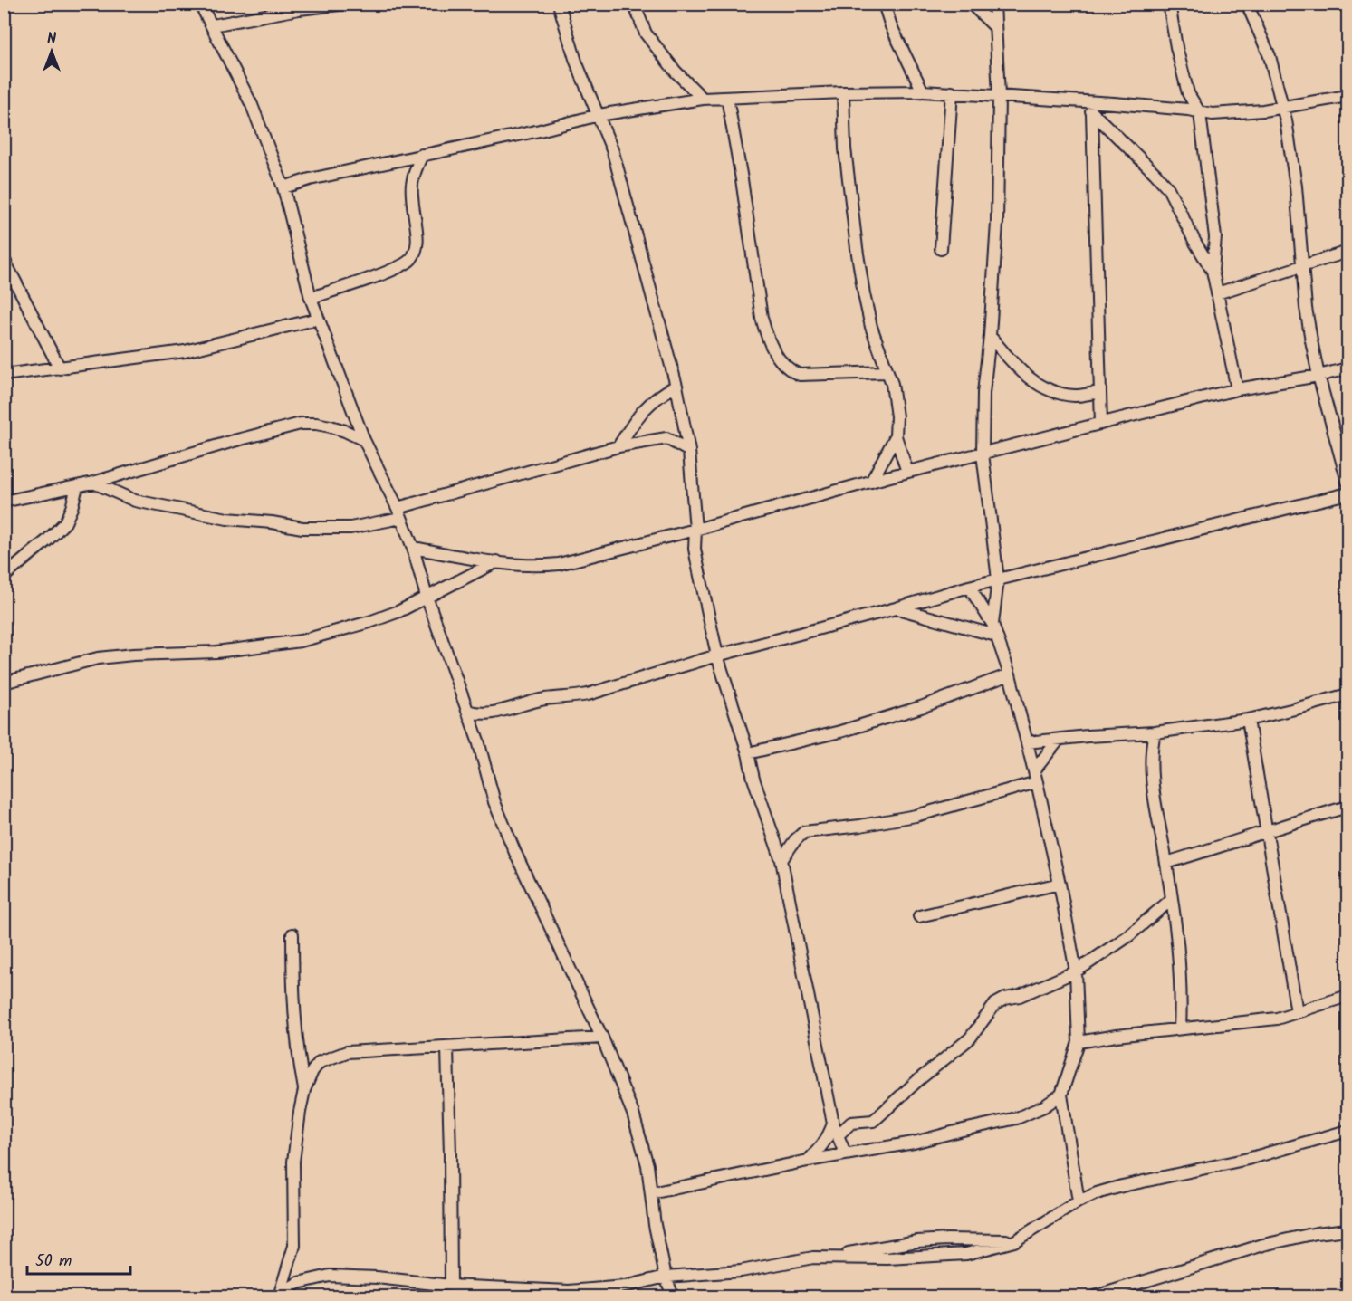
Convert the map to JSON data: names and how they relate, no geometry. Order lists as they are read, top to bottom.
{
  "scale_bar": "50 m",
  "north": "top"
}
